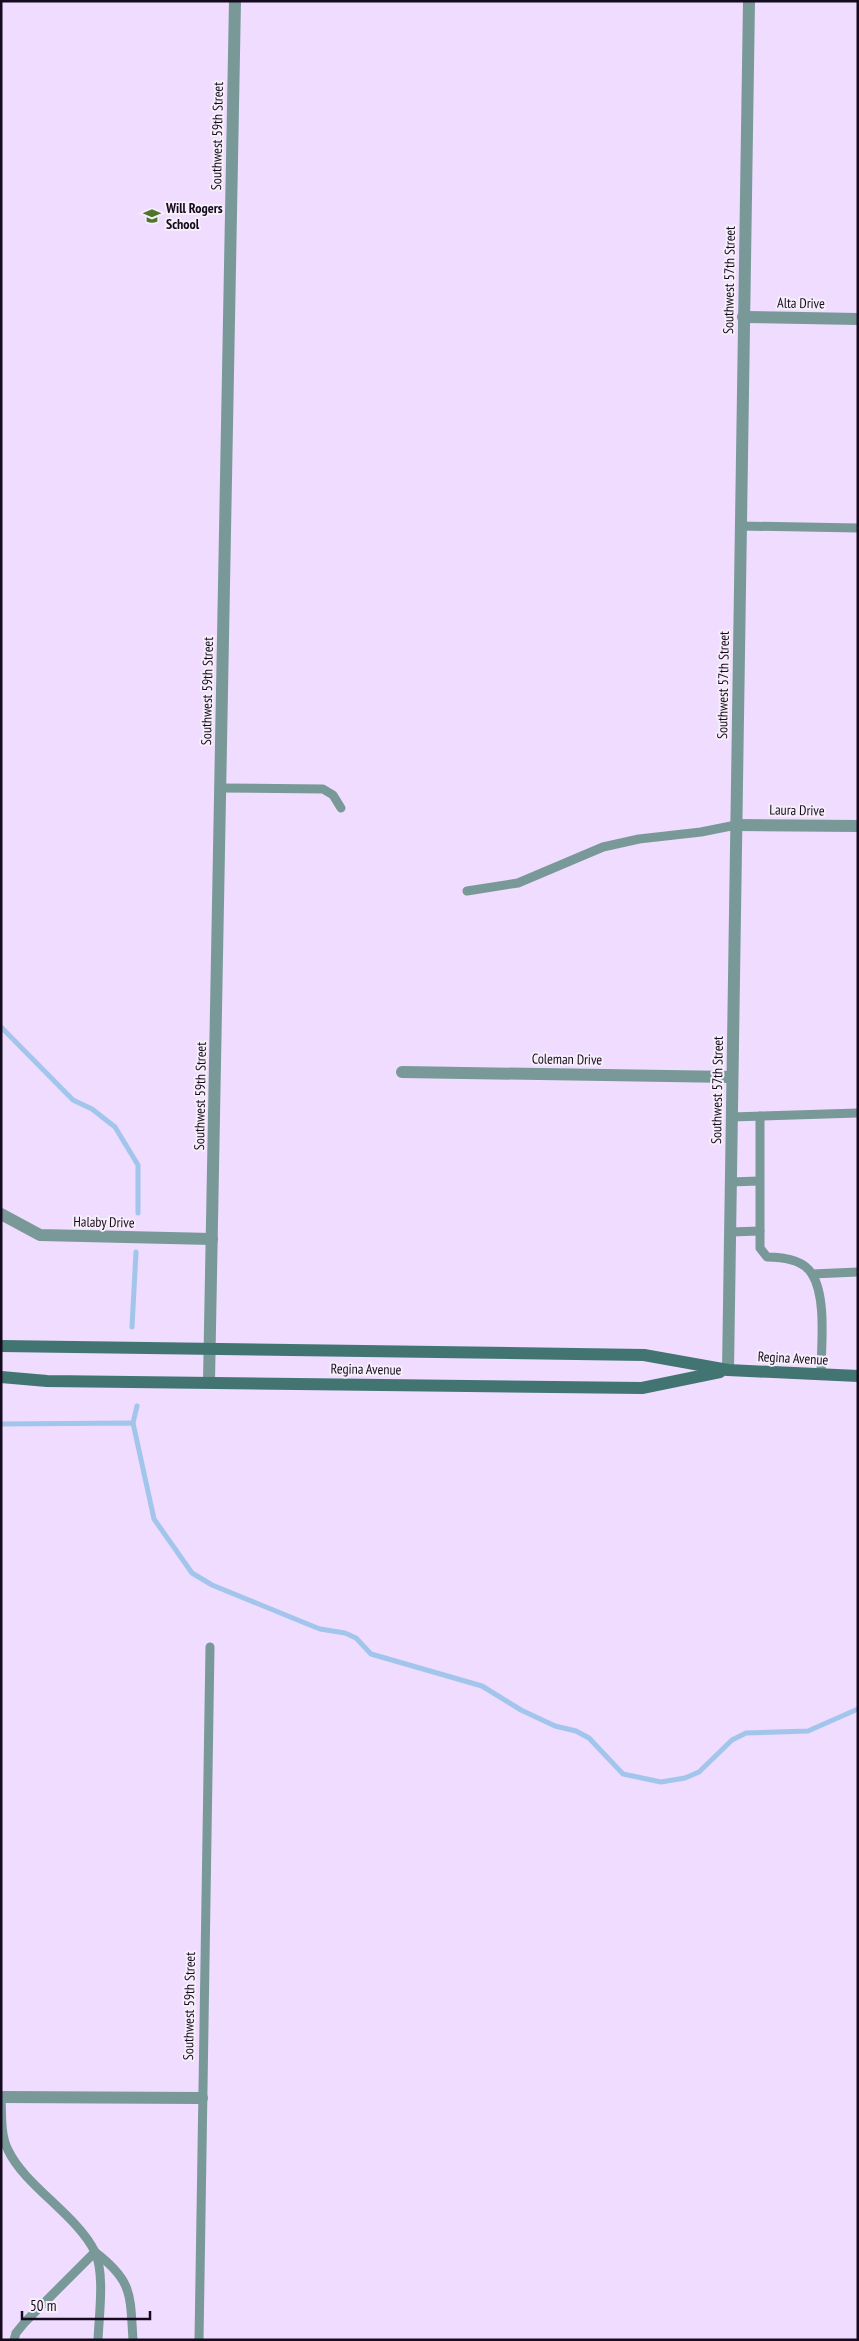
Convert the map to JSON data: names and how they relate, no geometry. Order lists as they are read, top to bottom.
{
  "streets": {
    "main road": ["Regina Avenue"],
    "street": [
      "Southwest 59th Street",
      "Southwest 57th Street",
      "Alta Drive",
      "Laura Drive",
      "Coleman Drive",
      "Halaby Drive"
    ]
  },
  "crossings": [
    ["Southwest 59th Street", "Halaby Drive"],
    ["Southwest 59th Street", "Regina Avenue"],
    ["Southwest 57th Street", "Alta Drive"],
    ["Southwest 57th Street", "Laura Drive"],
    ["Southwest 57th Street", "Coleman Drive"],
    ["Southwest 57th Street", "Regina Avenue"]
  ],
  "places": {
    "school or university": ["Will Rogers School"]
  },
  "scale_bar": "50 m"
}
